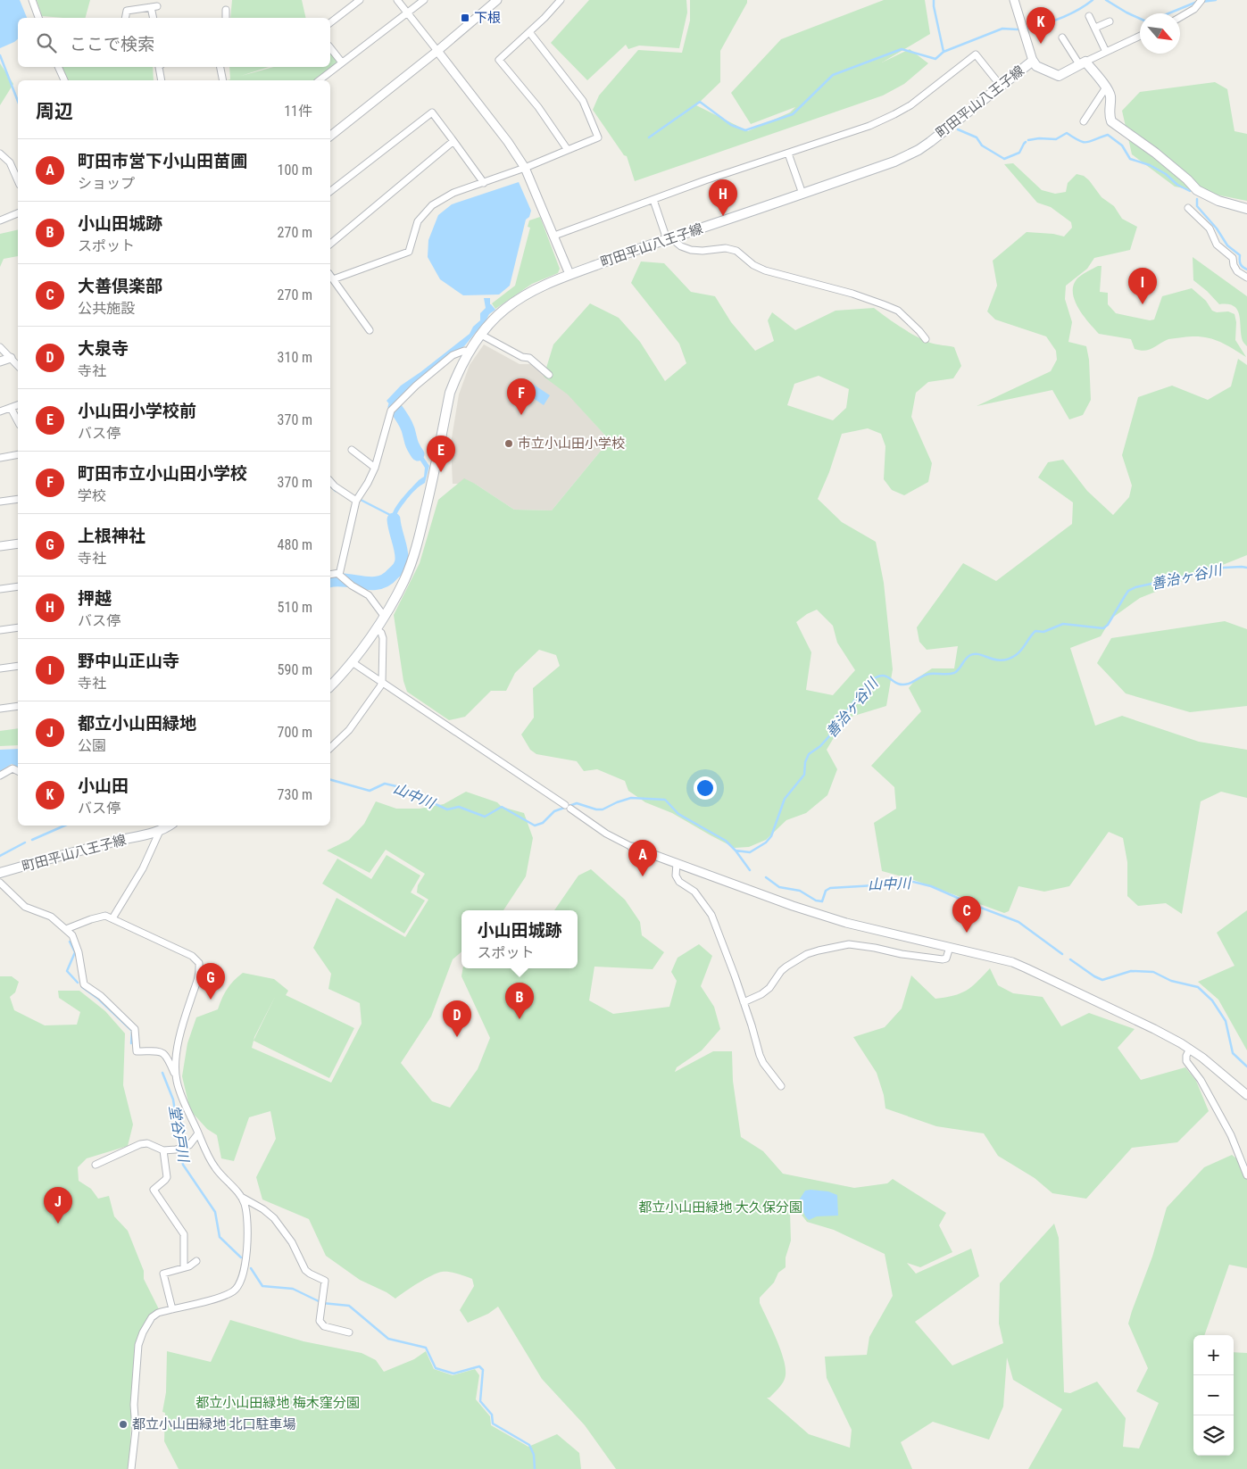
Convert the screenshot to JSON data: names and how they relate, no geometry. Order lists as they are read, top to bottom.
{
  "streets": {
    "main road": ["町田平山八王子線"]
  },
  "water": ["善治ヶ谷川", "山中川", "堂谷戸川"],
  "parks": ["都立小山田緑地 大久保分園", "都立小山田緑地 梅木窪分園"],
  "places": {
    "transit": ["下根"],
    "other": ["市立小山田小学校", "都立小山田緑地 北口駐車場"]
  },
  "north": "bottom right",
  "page": {
    "pins": [
      "K",
      "H",
      "I",
      "F",
      "E",
      "A",
      "C",
      "G",
      "B",
      "D",
      "J"
    ],
    "search": "ここで検索",
    "heading": ["周辺", "11件"],
    "list": [
      {
        "mark": "A",
        "name": "町田市営下小山田苗圃",
        "note": "ショップ",
        "value": "100 m"
      },
      {
        "mark": "B",
        "name": "小山田城跡",
        "note": "スポット",
        "value": "270 m"
      },
      {
        "mark": "C",
        "name": "大善倶楽部",
        "note": "公共施設",
        "value": "270 m"
      },
      {
        "mark": "D",
        "name": "大泉寺",
        "note": "寺社",
        "value": "310 m"
      },
      {
        "mark": "E",
        "name": "小山田小学校前",
        "note": "バス停",
        "value": "370 m"
      },
      {
        "mark": "F",
        "name": "町田市立小山田小学校",
        "note": "学校",
        "value": "370 m"
      },
      {
        "mark": "G",
        "name": "上根神社",
        "note": "寺社",
        "value": "480 m"
      },
      {
        "mark": "H",
        "name": "押越",
        "note": "バス停",
        "value": "510 m"
      },
      {
        "mark": "I",
        "name": "野中山正山寺",
        "note": "寺社",
        "value": "590 m"
      },
      {
        "mark": "J",
        "name": "都立小山田緑地",
        "note": "公園",
        "value": "700 m"
      },
      {
        "mark": "K",
        "name": "小山田",
        "note": "バス停",
        "value": "730 m"
      }
    ],
    "popup": ["小山田城跡", "スポット"],
    "map_buttons": ["+", "−"]
  }
}
